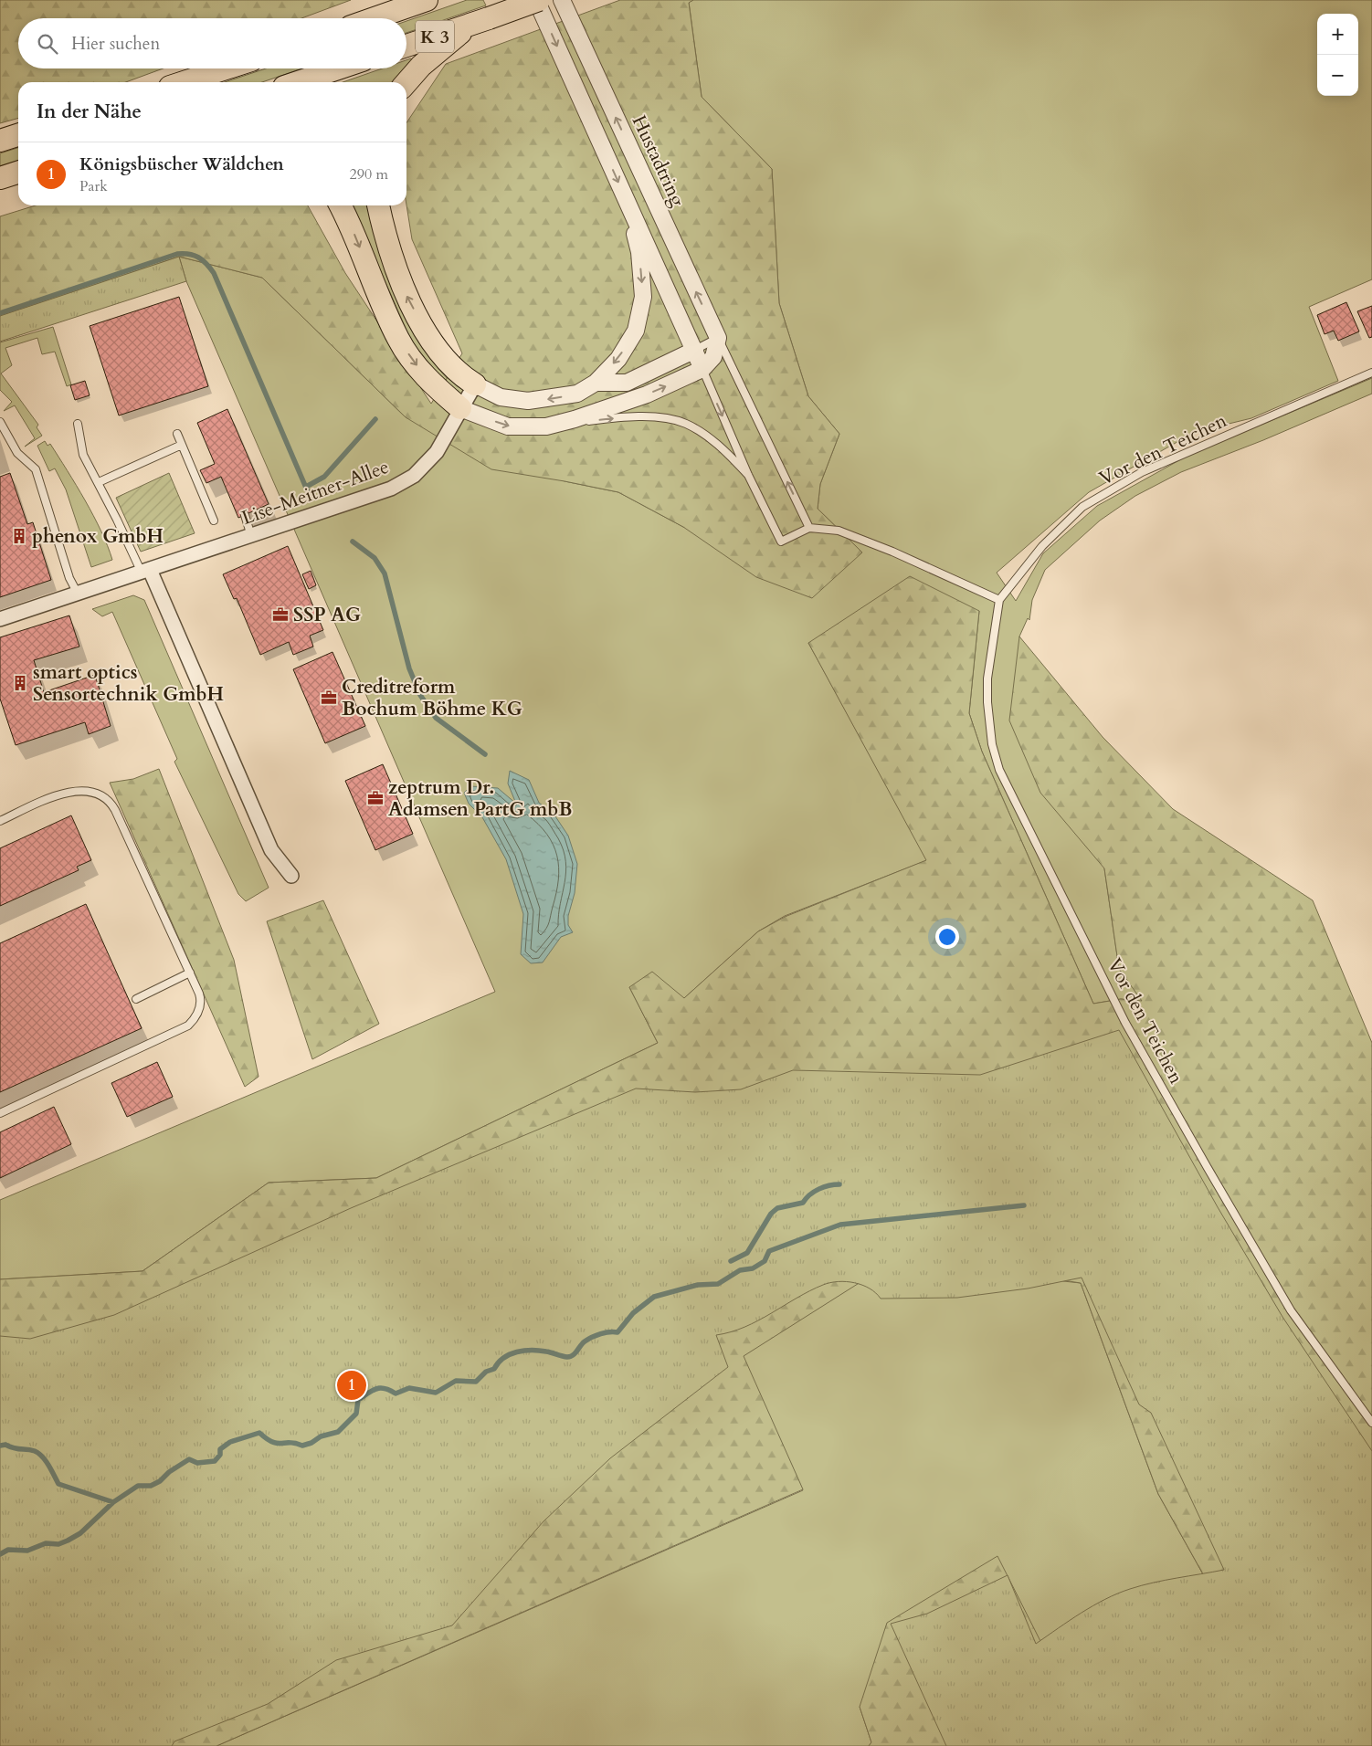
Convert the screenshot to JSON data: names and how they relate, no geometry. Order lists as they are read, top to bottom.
{
  "streets": {
    "highway": ["K 3"],
    "street": ["Hustadtring", "Lise-Meitner-Allee"],
    "lane": ["Vor den Teichen"]
  },
  "places": {
    "building": ["phenox GmbH", "smart optics Sensortechnik GmbH"],
    "office": ["SSP AG", "Creditreform Bochum Böhme KG", "zeptrum Dr. Adamsen PartG mbB"]
  },
  "page": {
    "map_buttons": ["+", "−"],
    "search": "Hier suchen",
    "heading": "In der Nähe",
    "list": [
      {
        "mark": "1",
        "name": "Königsbüscher Wäldchen",
        "note": "Park",
        "value": "290 m"
      }
    ],
    "pins": "1"
  }
}
